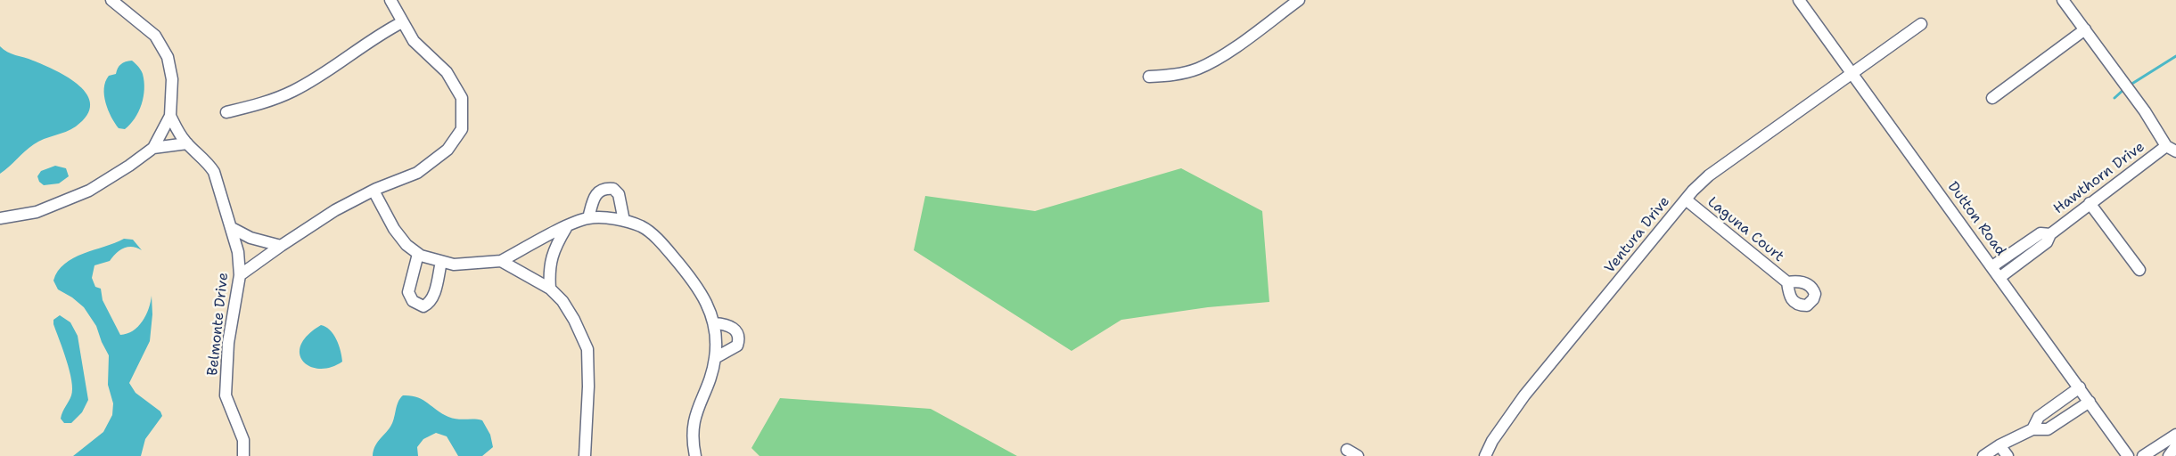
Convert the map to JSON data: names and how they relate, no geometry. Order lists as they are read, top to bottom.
{
  "streets": {
    "street": [
      "Hawthorn Drive",
      "Dutton Road",
      "Laguna Court",
      "Ventura Drive",
      "Belmonte Drive"
    ]
  },
  "crossings": [
    ["Hawthorn Drive", "Dutton Road"],
    ["Dutton Road", "Ventura Drive"],
    ["Laguna Court", "Ventura Drive"]
  ]
}
